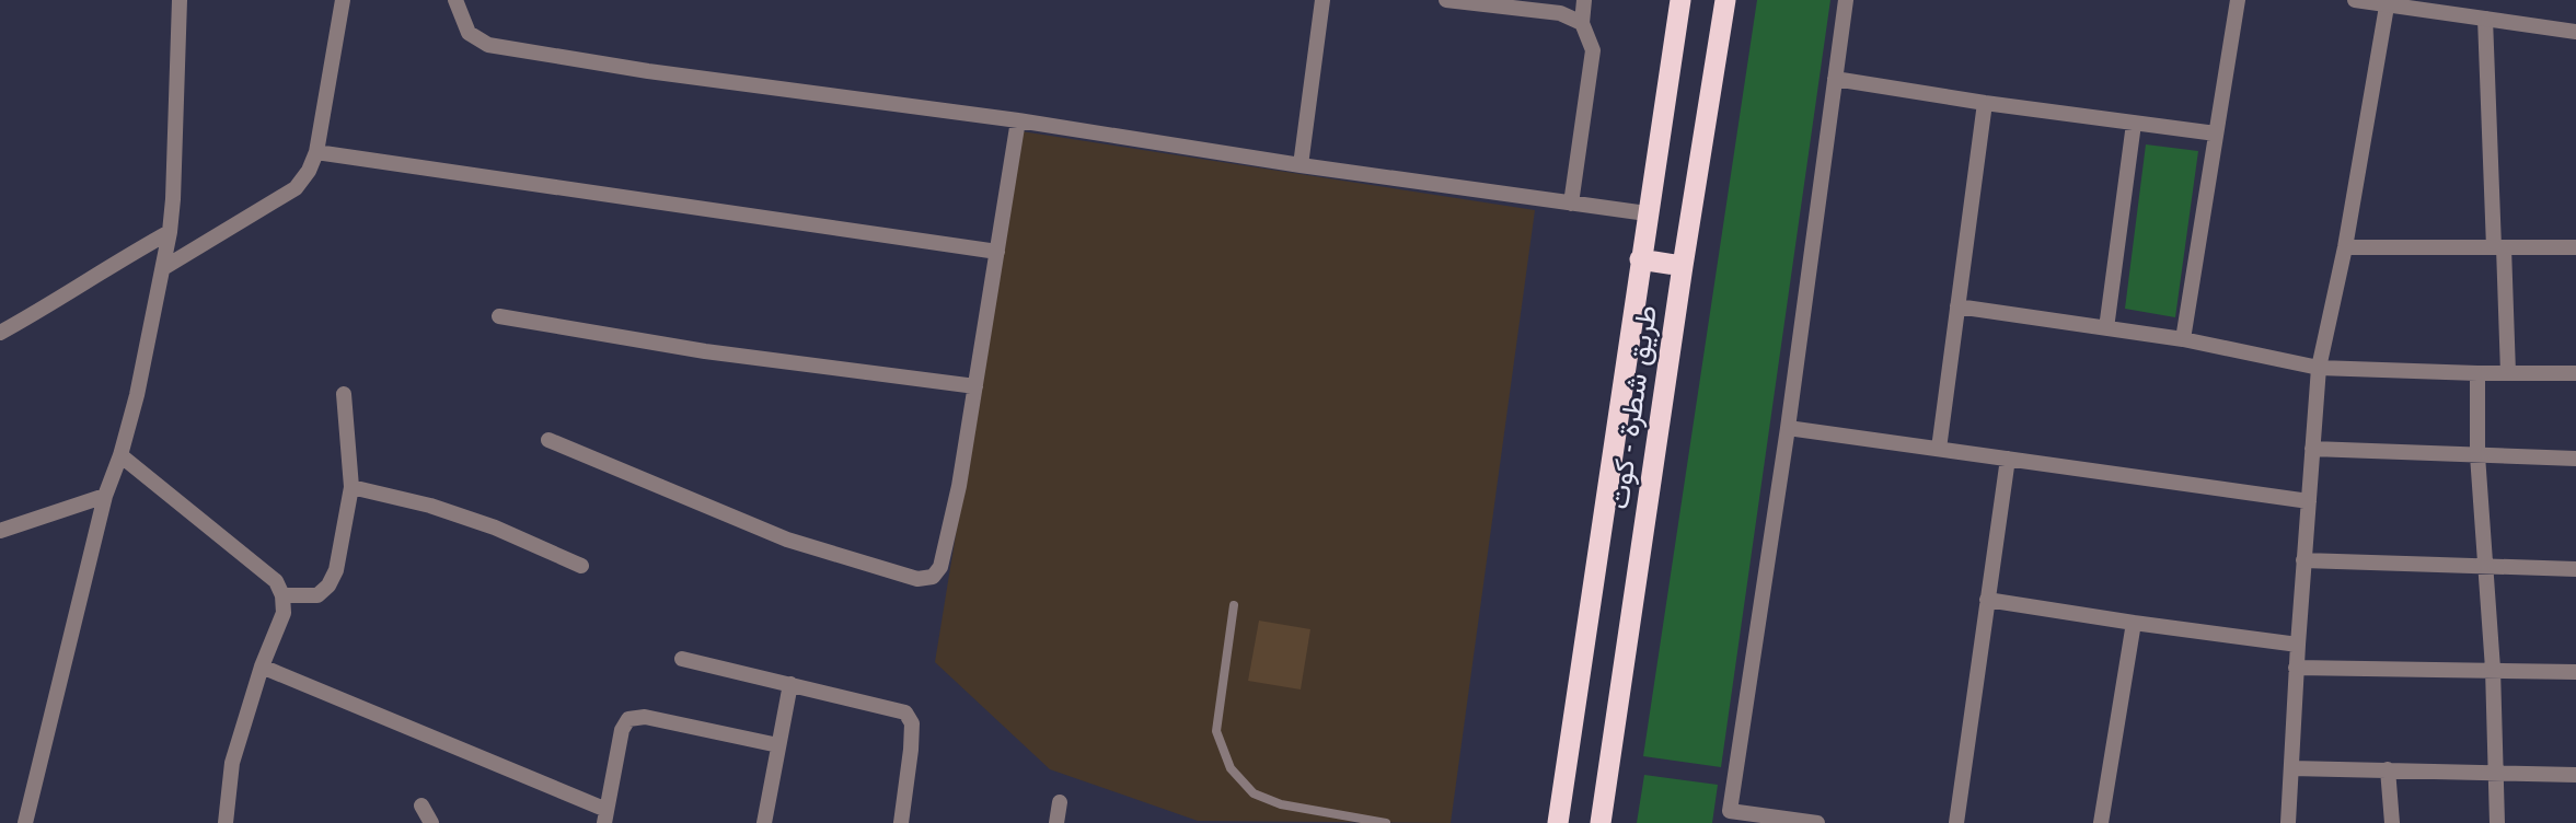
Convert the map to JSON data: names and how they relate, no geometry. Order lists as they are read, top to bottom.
{
  "streets": {
    "highway": ["طريق شطرة - كوت"]
  }
}
